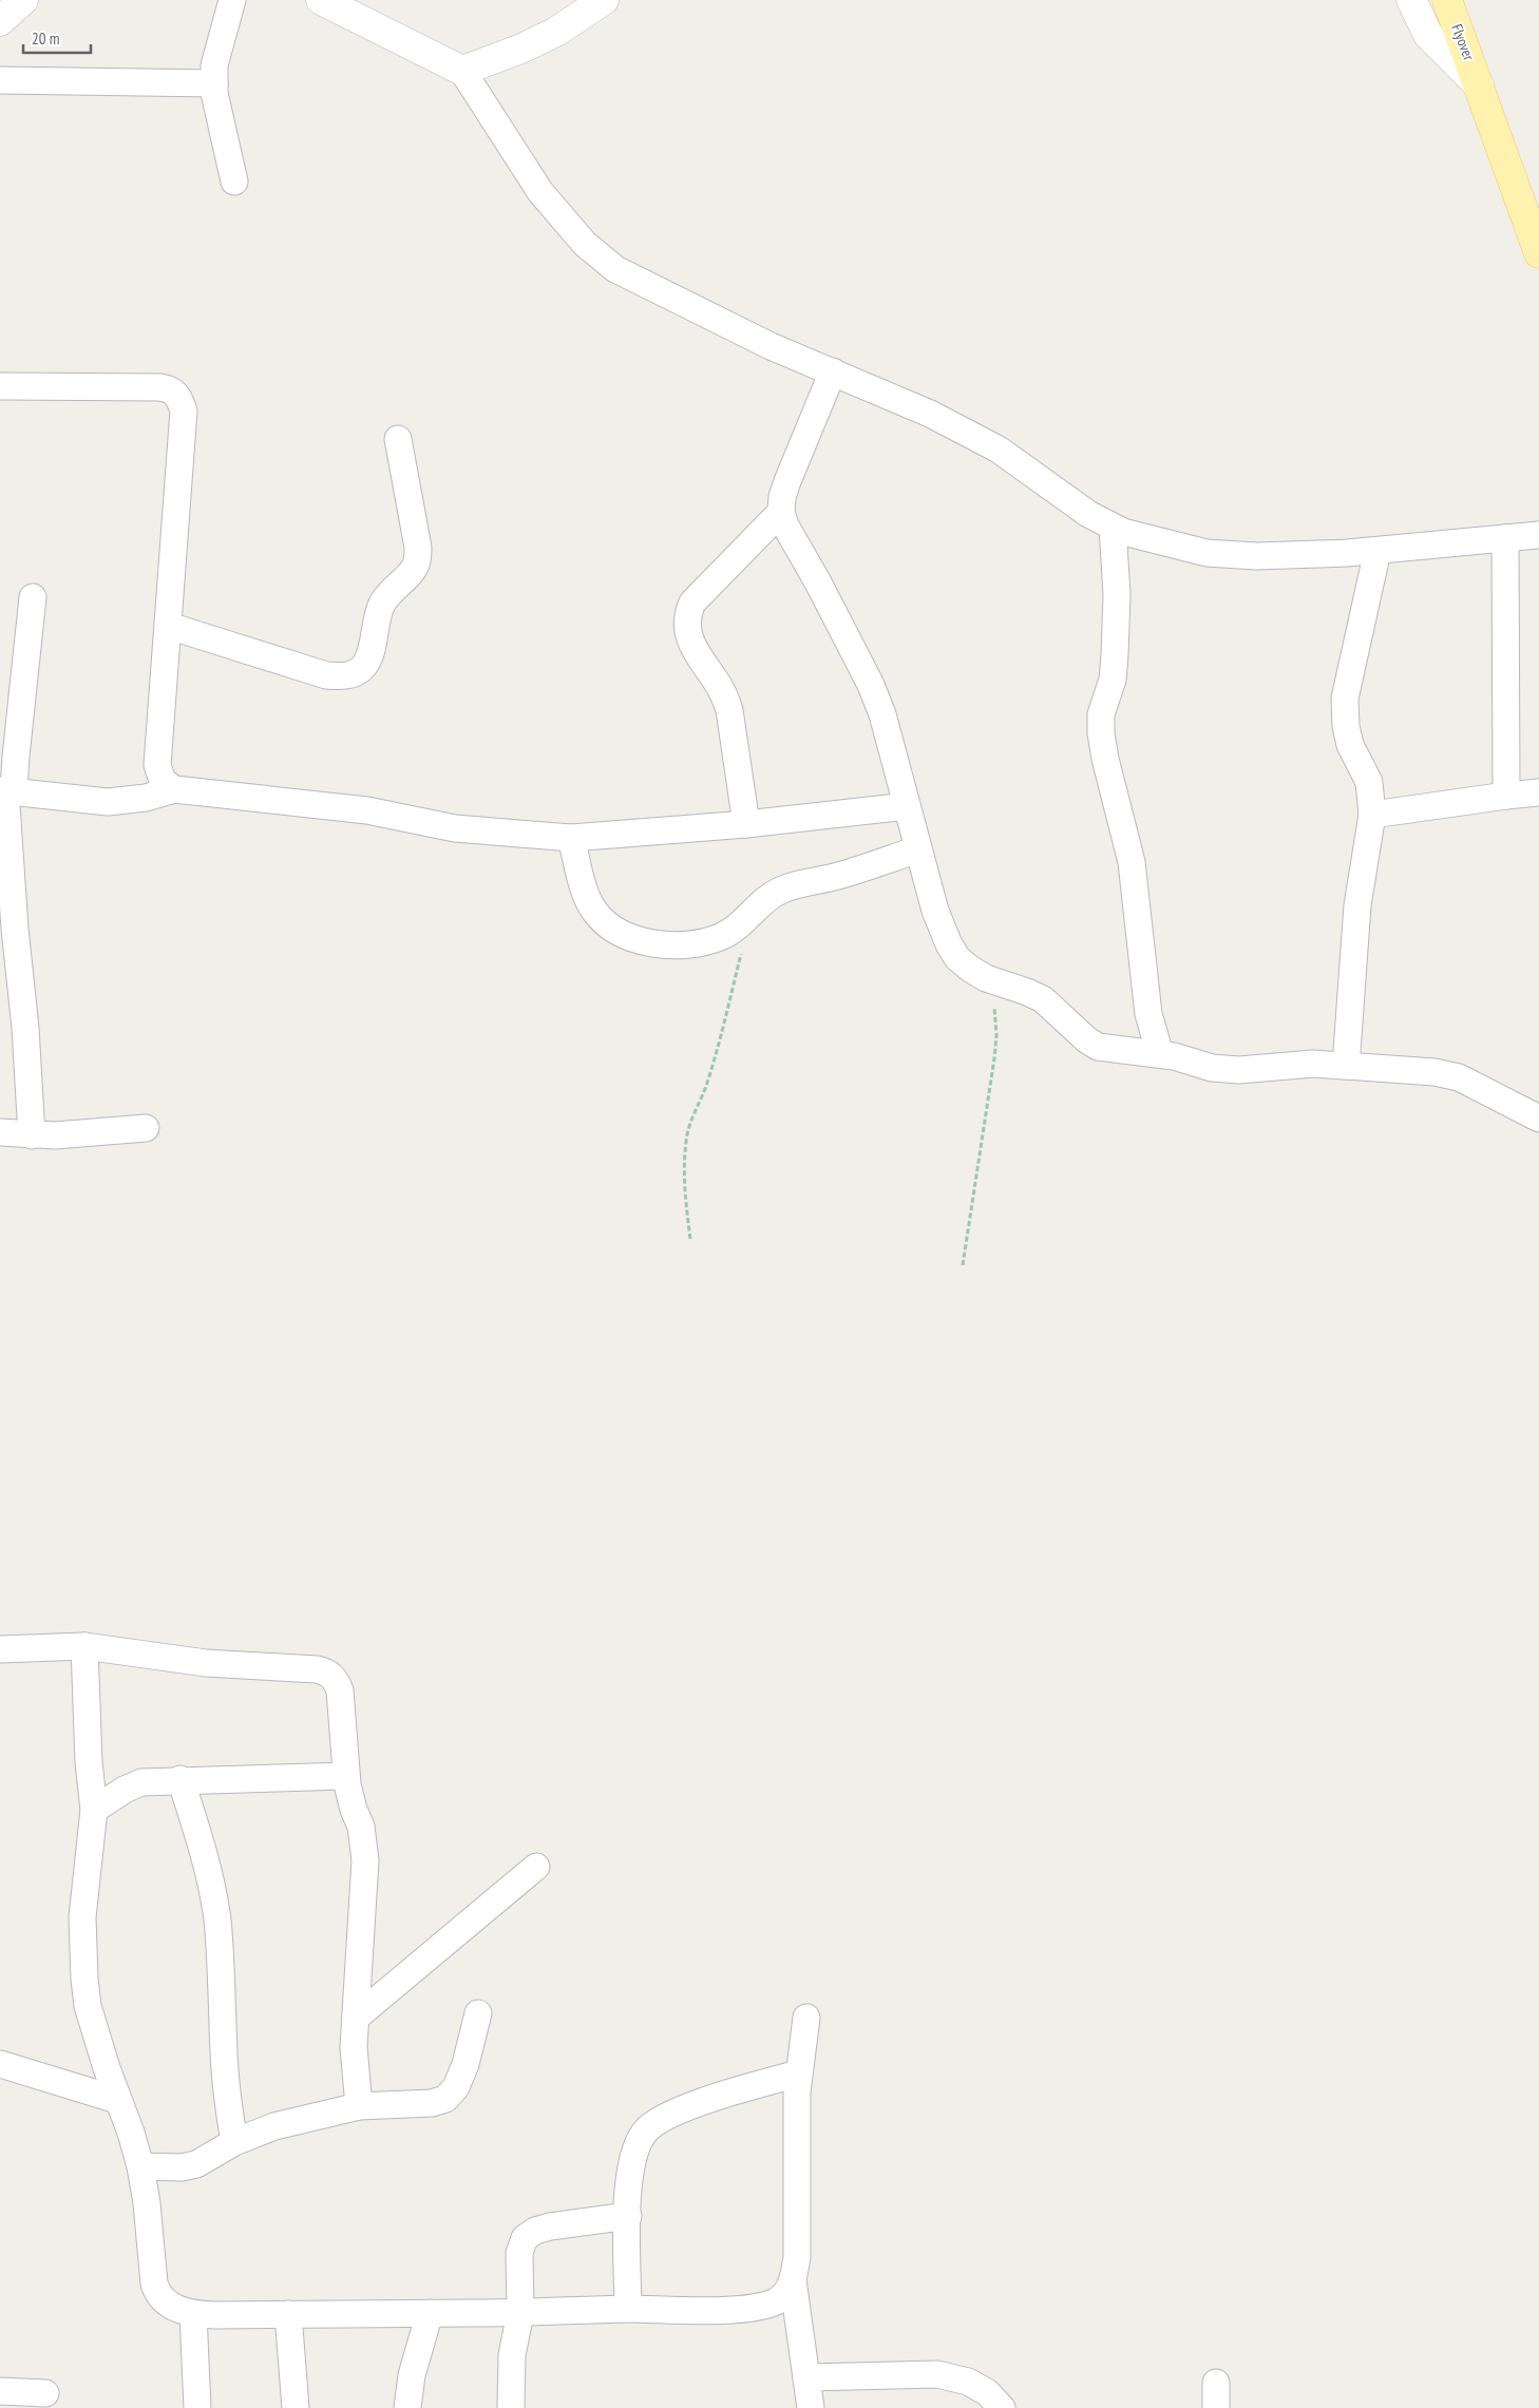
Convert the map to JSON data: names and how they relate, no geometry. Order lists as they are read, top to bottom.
{
  "streets": {
    "main road": ["Flyover"]
  },
  "scale_bar": "20 m"
}
